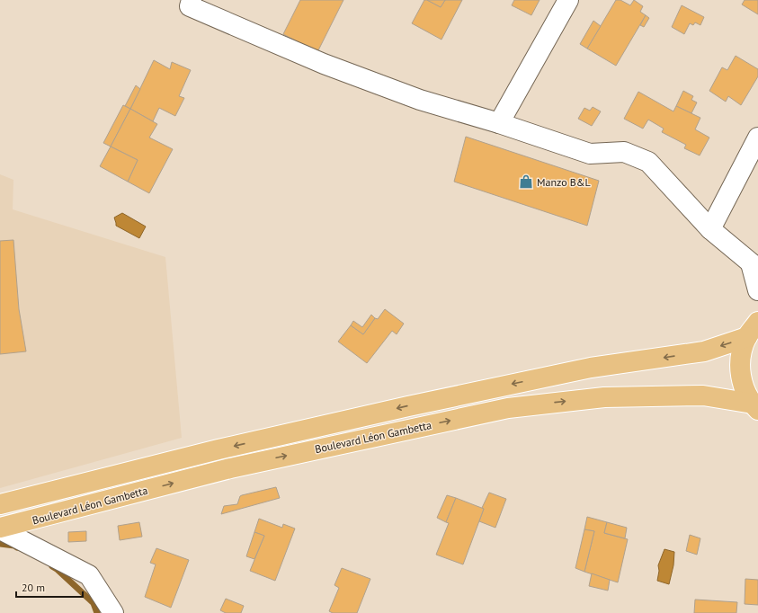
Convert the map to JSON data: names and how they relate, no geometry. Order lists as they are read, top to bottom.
{
  "streets": {
    "main road": ["Boulevard Léon Gambetta"]
  },
  "places": {
    "shop": ["Manzo B&L"]
  },
  "scale_bar": "20 m"
}
